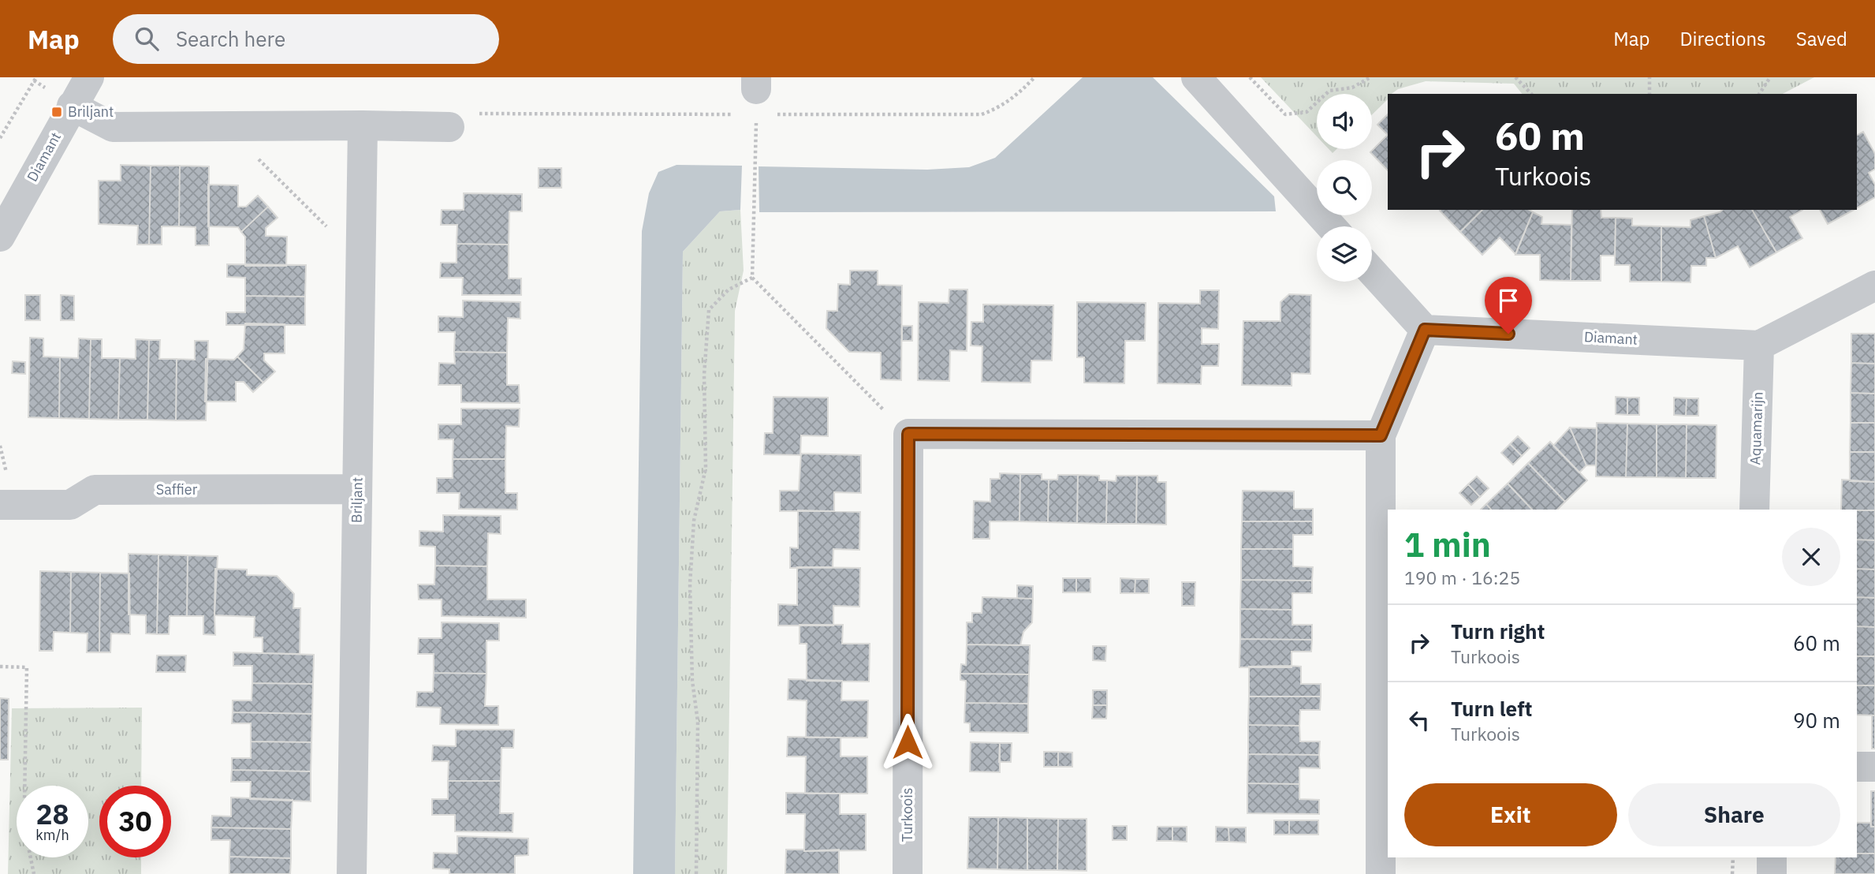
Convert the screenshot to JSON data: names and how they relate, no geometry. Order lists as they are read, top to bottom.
{
  "streets": {
    "street": [
      "Diamant",
      "Aquamarijn",
      "Saffier",
      "Briljant",
      "Turkoois"
    ]
  },
  "crossings": [
    ["Diamant", "Aquamarijn"],
    ["Saffier", "Briljant"]
  ],
  "places": {
    "transit": ["Briljant"]
  },
  "page": {
    "header": "Map",
    "search": "Search here",
    "nav": ["Map", "Directions", "Saved"],
    "turn": ["60 m", "Turkoois"],
    "heading": ["1 min", "190 m · 16:25"],
    "list": [
      {
        "name": "Turn right",
        "note": "Turkoois",
        "value": "60 m"
      },
      {
        "name": "Turn left",
        "note": "Turkoois",
        "value": "90 m"
      }
    ],
    "buttons": ["Exit", "Share"],
    "speed": "28 km/h",
    "limit": "30"
  }
}
